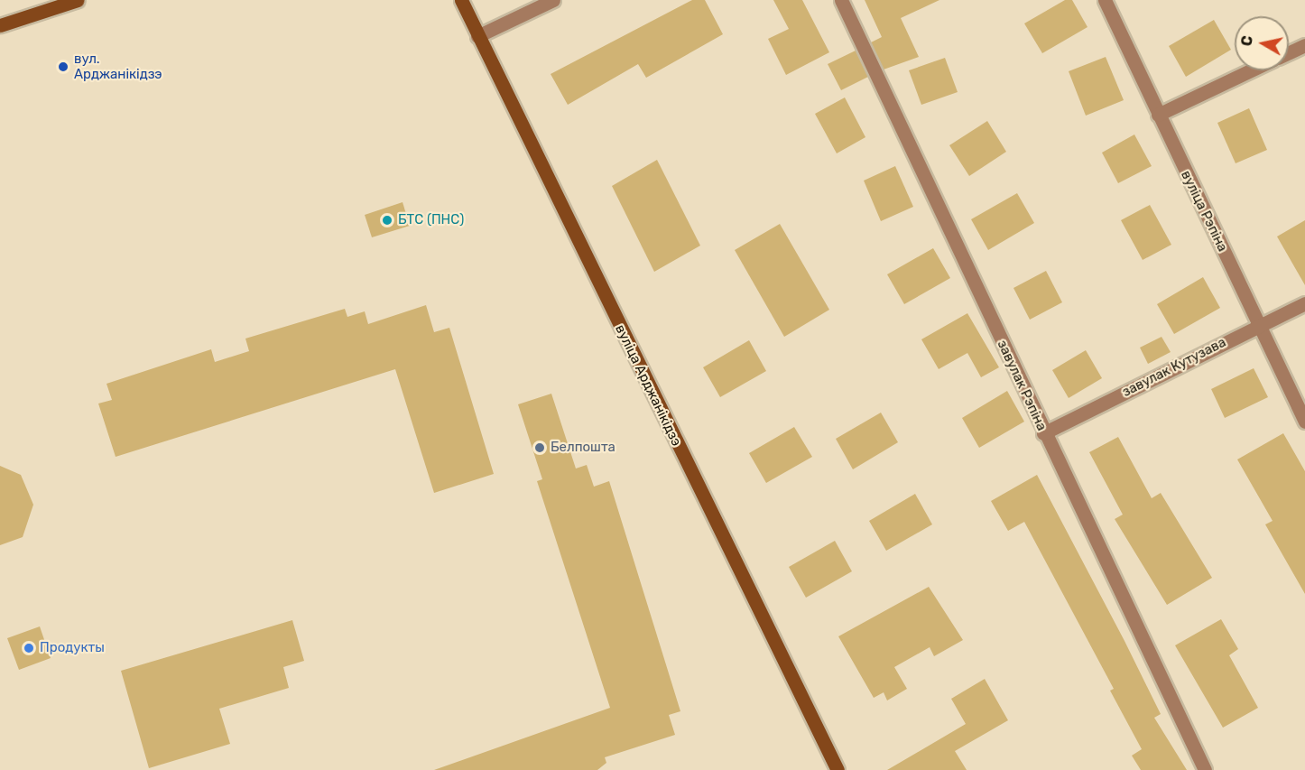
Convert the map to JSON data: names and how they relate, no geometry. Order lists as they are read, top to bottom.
{
  "streets": {
    "main road": ["вуліца Арджанікідзэ"],
    "street": ["вуліца Рэпіна", "завулак Кутузава", "завулак Рэпіна"]
  },
  "crossings": [
    ["вуліца Рэпіна", "завулак Кутузава"],
    ["завулак Кутузава", "завулак Рэпіна"]
  ],
  "places": [
    "вул. Арджанікідзэ",
    "БТС (ПНС)",
    "Белпошта",
    "Продукты"
  ],
  "north": "left"
}
